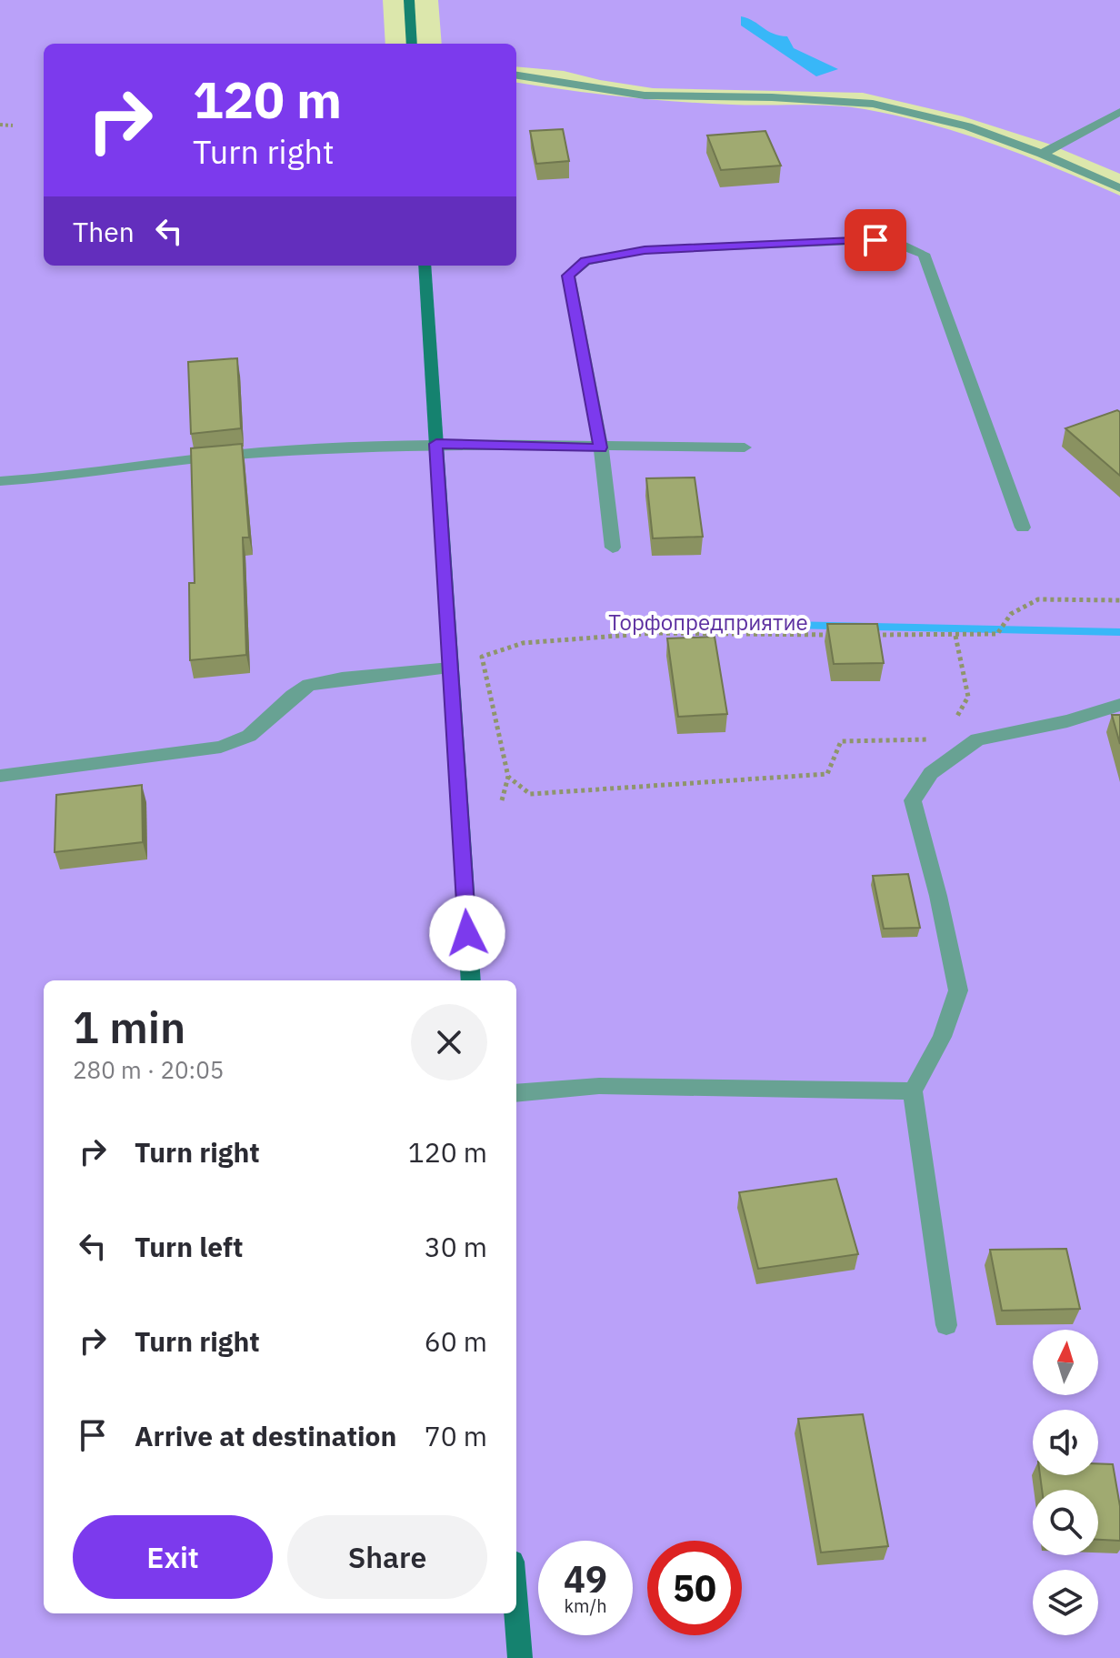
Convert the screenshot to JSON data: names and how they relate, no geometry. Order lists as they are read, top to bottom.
{
  "parks": ["Торфопредприятие"],
  "north": "top",
  "page": {
    "turn": ["120 m", "Turn right"],
    "then": "Then",
    "heading": ["1 min", "280 m · 20:05"],
    "list": [
      {
        "name": "Turn right",
        "value": "120 m"
      },
      {
        "name": "Turn left",
        "value": "30 m"
      },
      {
        "name": "Turn right",
        "value": "60 m"
      },
      {
        "name": "Arrive at destination",
        "value": "70 m"
      }
    ],
    "buttons": ["Exit", "Share"],
    "speed": "49 km/h",
    "limit": "50"
  }
}
